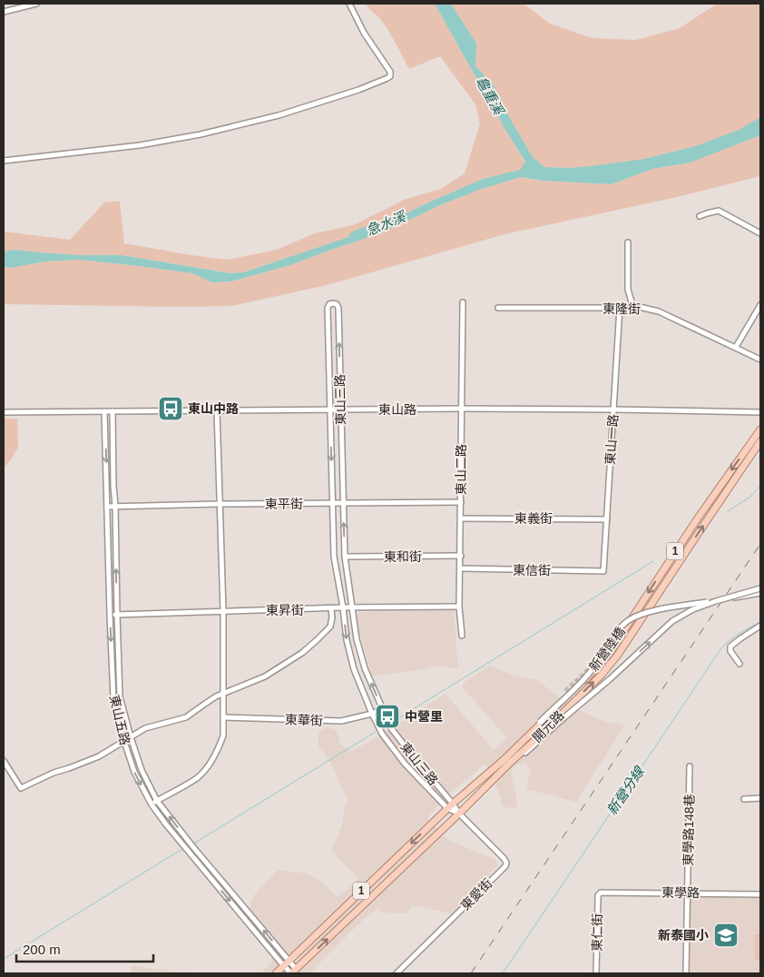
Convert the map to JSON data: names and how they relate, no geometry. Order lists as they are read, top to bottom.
{
  "streets": {
    "main road": ["1", "開元路"],
    "street": [
      "東隆街",
      "東山三路",
      "東山路",
      "東山一路",
      "東山二路",
      "東平街",
      "東義街",
      "東和街",
      "東信街",
      "東昇街",
      "新營陸橋",
      "東山五路",
      "東華街",
      "東學路148巷",
      "東學路",
      "東愛街",
      "東仁街"
    ]
  },
  "crossings": [
    ["東隆街", "東山一路"],
    ["東山三路", "東山路"],
    ["東山三路", "東平街"],
    ["東山三路", "東和街"],
    ["東山三路", "東昇街"],
    ["東山三路", "東華街"],
    ["東山三路", "開元路"],
    ["東山三路", "東愛街"],
    ["東山路", "東山一路"],
    ["東山路", "東山二路"],
    ["東山路", "東山五路"],
    ["東山一路", "東義街"],
    ["東山一路", "東信街"],
    ["東山二路", "東平街"],
    ["東山二路", "東義街"],
    ["東山二路", "東和街"],
    ["東山二路", "東信街"],
    ["東山二路", "東昇街"],
    ["東平街", "東山五路"],
    ["東昇街", "東山五路"],
    ["新營陸橋", "開元路"],
    ["東山五路", "開元路"],
    ["開元路", "東愛街"],
    ["東學路148巷", "東學路"],
    ["東學路", "東仁街"]
  ],
  "water": ["龜重溪", "急水溪", "新營分線"],
  "places": {
    "bus stop": ["東山中路", "中營里"],
    "school or university": ["新泰國小"]
  },
  "scale_bar": "200 m"
}
